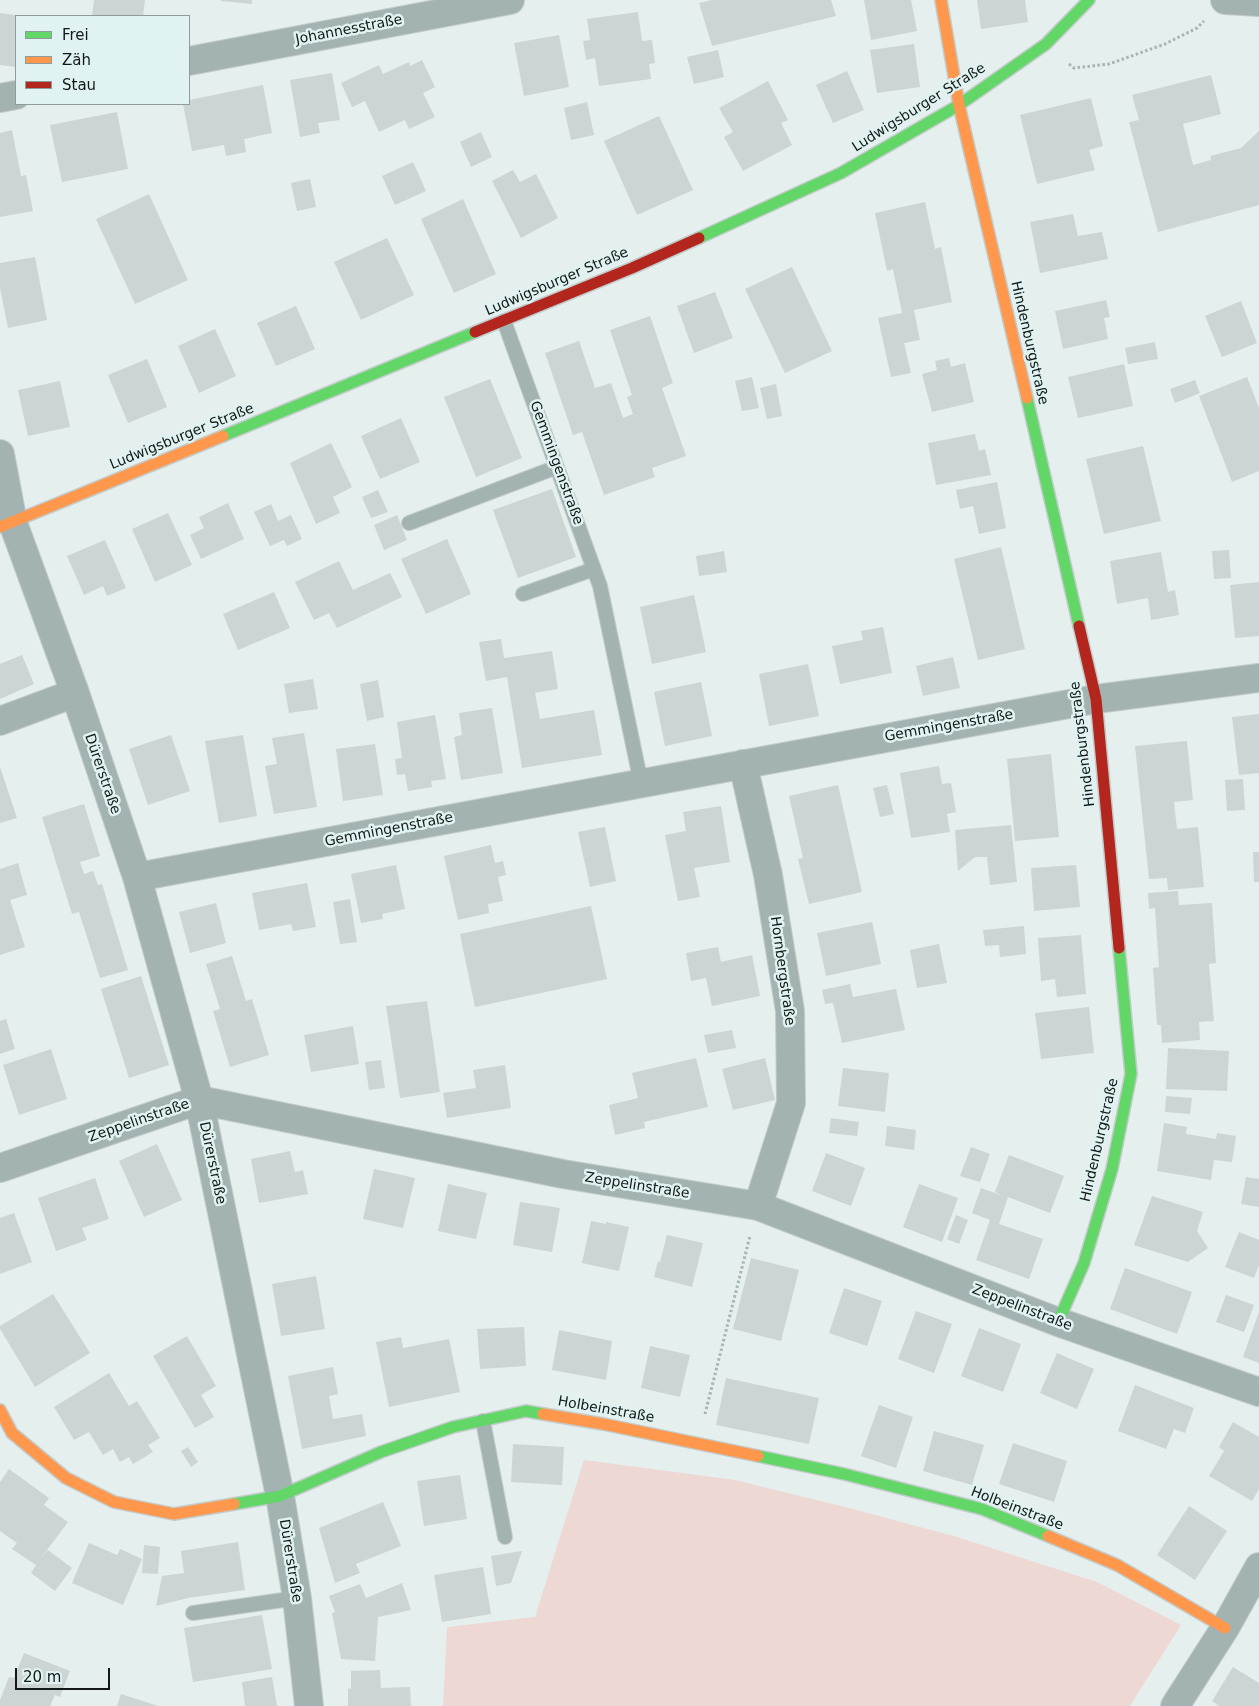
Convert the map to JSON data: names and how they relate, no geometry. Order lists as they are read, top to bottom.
{
  "streets": {
    "street": [
      "Johannesstraße",
      "Ludwigsburger Straße",
      "Hindenburgstraße",
      "Gemmingenstraße",
      "Dürerstraße",
      "Hornbergstraße",
      "Zeppelinstraße",
      "Holbeinstraße"
    ]
  },
  "crossings": [
    ["Ludwigsburger Straße", "Hindenburgstraße"],
    ["Ludwigsburger Straße", "Gemmingenstraße"],
    ["Ludwigsburger Straße", "Dürerstraße"],
    ["Hindenburgstraße", "Gemmingenstraße"],
    ["Hindenburgstraße", "Zeppelinstraße"],
    ["Gemmingenstraße", "Dürerstraße"],
    ["Gemmingenstraße", "Hornbergstraße"],
    ["Dürerstraße", "Zeppelinstraße"],
    ["Dürerstraße", "Holbeinstraße"],
    ["Hornbergstraße", "Zeppelinstraße"]
  ],
  "legend": ["Frei", "Zäh", "Stau"],
  "scale_bar": "20 m"
}
